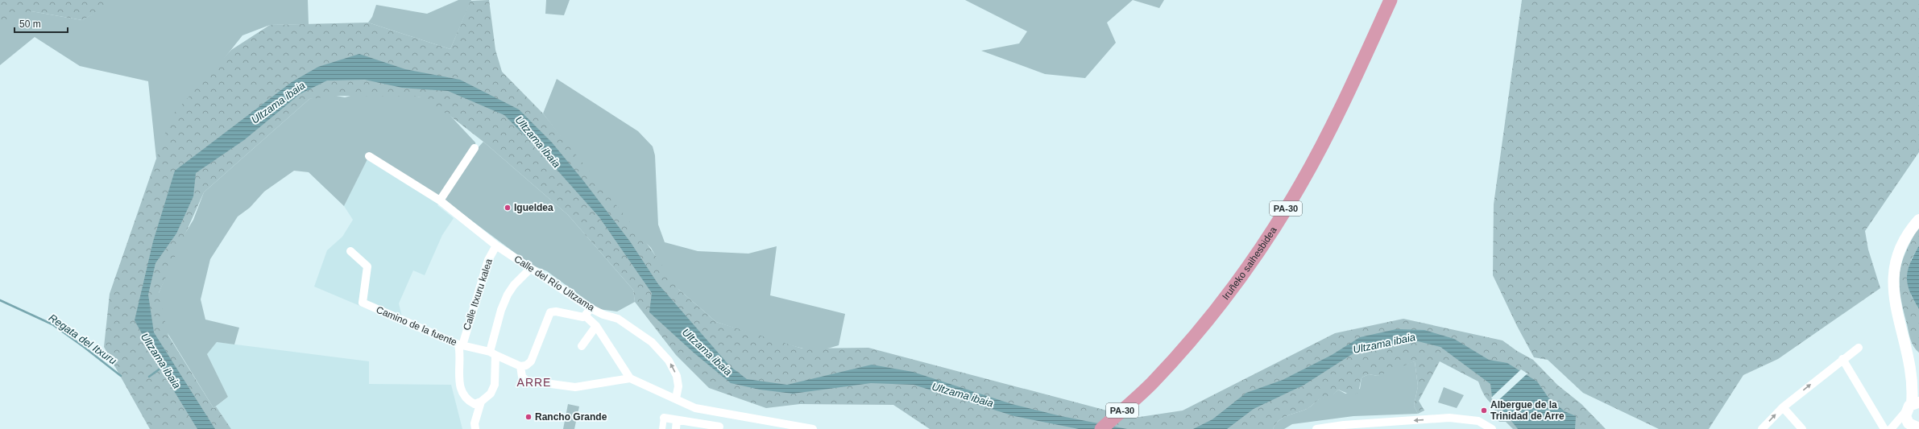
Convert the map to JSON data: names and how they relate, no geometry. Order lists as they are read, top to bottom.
{
  "streets": {
    "highway": ["PA-30", "Iruñeko saihesbidea"],
    "street": ["Calle del Río Ultzama", "Calle Itxuru kalea", "Camino de la fuente"]
  },
  "crossings": [
    ["Calle del Río Ultzama", "Calle Itxuru kalea"],
    ["Calle Itxuru kalea", "Camino de la fuente"]
  ],
  "districts": ["ARRE"],
  "water": ["Ultzama ibaia", "Regata del Itxuru"],
  "places": ["Igueldea", "Albergue de la Trinidad de Arre", "Rancho Grande"],
  "scale_bar": "50 m"
}
